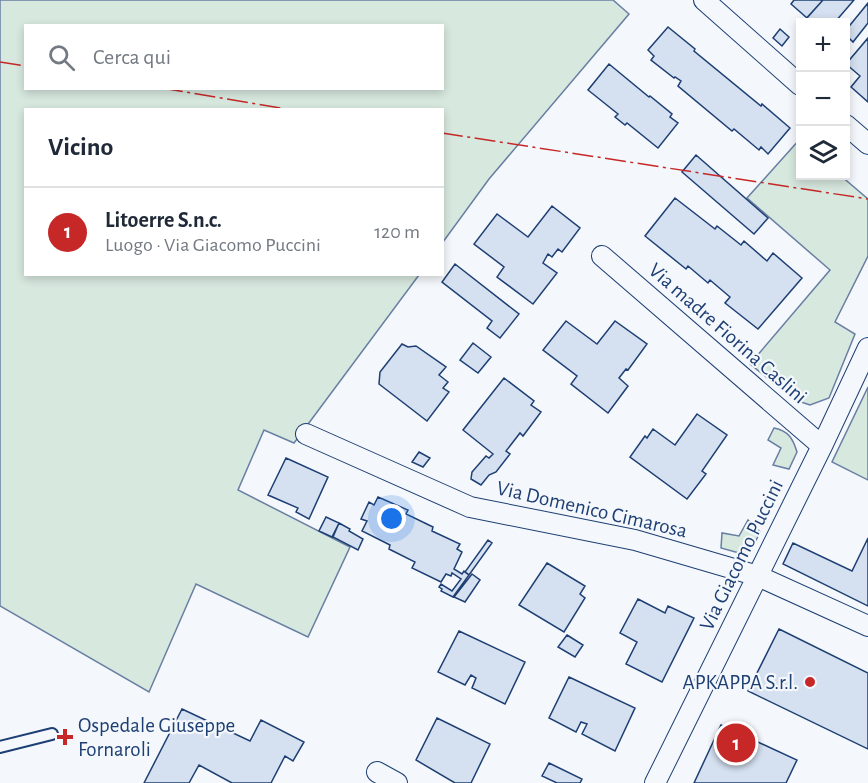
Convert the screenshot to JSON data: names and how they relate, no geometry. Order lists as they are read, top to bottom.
{
  "streets": {
    "street": ["Via madre Fiorina Caslini", "Via Domenico Cimarosa", "Via Giacomo Puccini"]
  },
  "crossings": [
    ["Via madre Fiorina Caslini", "Via Giacomo Puccini"],
    ["Via Domenico Cimarosa", "Via Giacomo Puccini"]
  ],
  "places": {
    "other": ["APKAPPA S.r.l."],
    "health": ["Ospedale Giuseppe Fornaroli"]
  },
  "page": {
    "map_buttons": ["+", "−"],
    "search": "Cerca qui",
    "heading": "Vicino",
    "list": [
      {
        "mark": "1",
        "name": "Litoerre S.n.c.",
        "note": "Luogo · Via Giacomo Puccini",
        "value": "120 m"
      }
    ],
    "pins": "1"
  }
}
